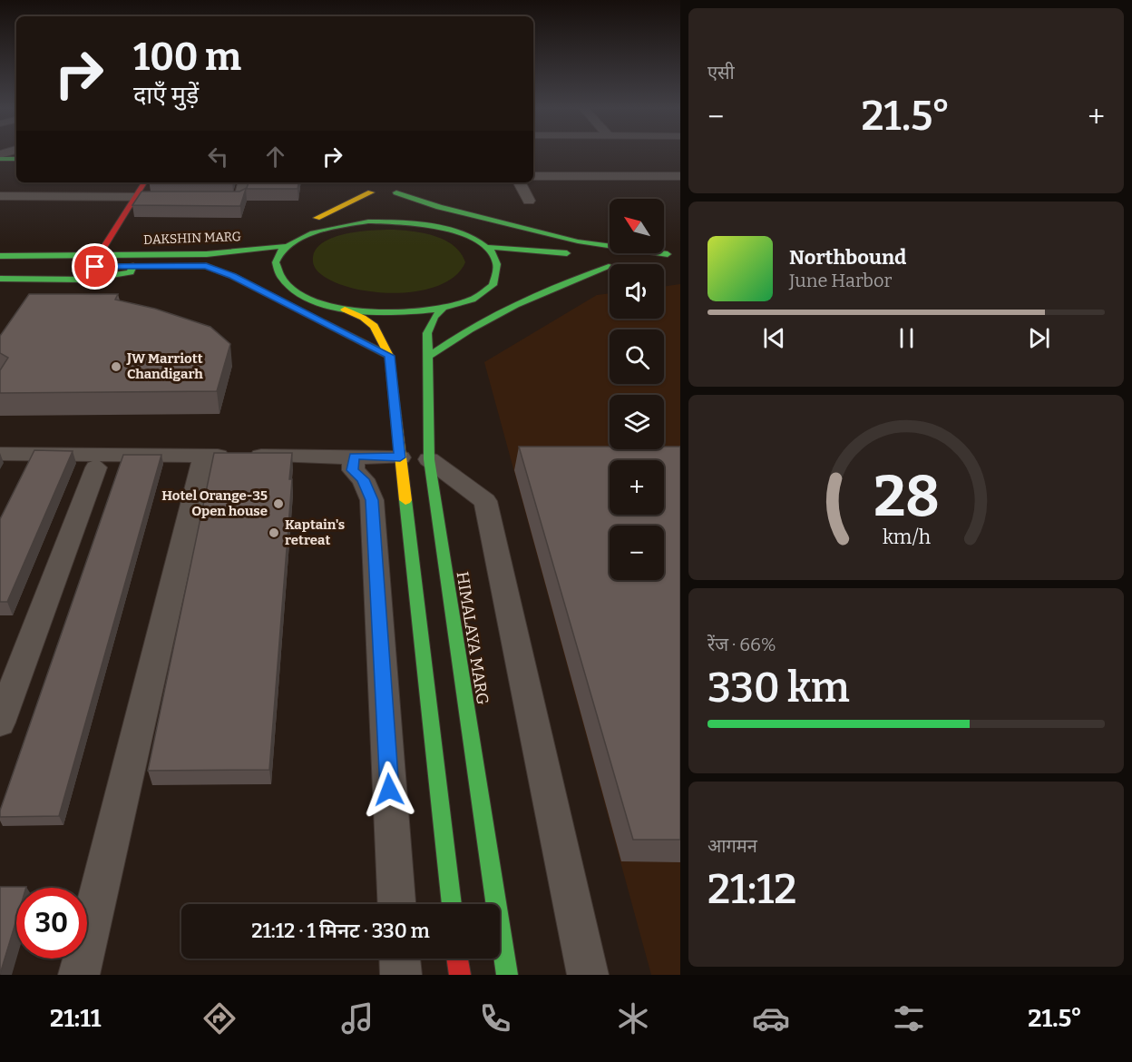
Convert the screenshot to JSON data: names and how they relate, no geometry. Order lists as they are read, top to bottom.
{
  "streets": {
    "main road": ["DAKSHIN MARG", "HIMALAYA MARG"]
  },
  "places": ["JW Marriott Chandigarh", "Hotel Orange-35 Open house", "Kaptain's retreat"],
  "north": "top left",
  "page": {
    "tile": [
      "एसी",
      ["रेंज · 66%", "330 km"],
      ["आगमन", "21:12"]
    ],
    "turn": ["100 m", "दाएँ मुड़ें"],
    "heat": ["−", "21.5°", "+"],
    "map_buttons": ["+", "−"],
    "song": ["Northbound", "June Harbor"],
    "limit": "30",
    "trip": "21:12 · 1 मिनट · 330 m",
    "tabs": ["21:11", "21.5°"],
    "gauge": ["28", "km/h"]
  }
}
